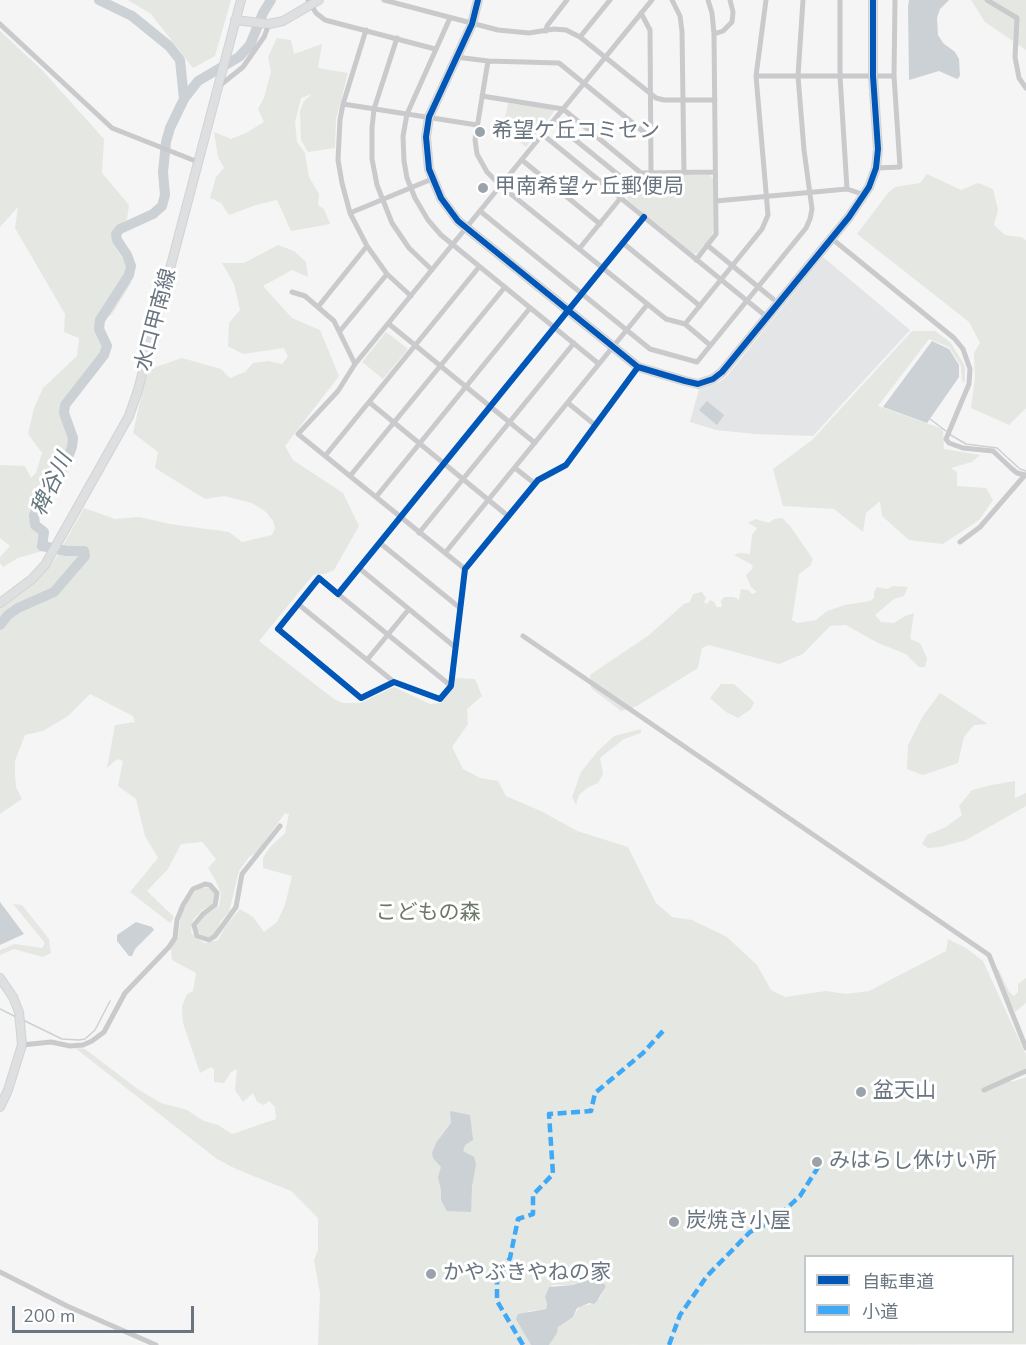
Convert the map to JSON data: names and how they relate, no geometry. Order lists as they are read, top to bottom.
{
  "streets": {
    "street": ["水口甲南線"]
  },
  "water": ["稗谷川"],
  "parks": ["こどもの森"],
  "places": [
    "希望ケ丘コミセン",
    "甲南希望ヶ丘郵便局",
    "盆天山",
    "みはらし休けい所",
    "炭焼き小屋",
    "かやぶきやねの家"
  ],
  "legend": ["自転車道", "小道"],
  "scale_bar": "200 m"
}
